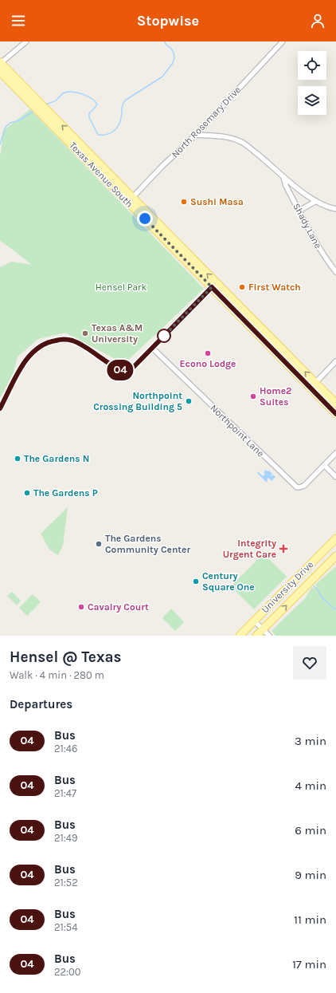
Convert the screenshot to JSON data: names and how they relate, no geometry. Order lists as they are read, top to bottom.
{
  "streets": {
    "main road": ["Texas Avenue South", "University Drive"],
    "street": ["North Rosemary Drive", "Shady Lane", "Northpoint Lane"]
  },
  "crossings": [
    ["North Rosemary Drive", "Texas Avenue South"]
  ],
  "parks": ["Hensel Park"],
  "places": {
    "other": [
      "Sushi Masa",
      "First Watch",
      "Texas A&M University",
      "Econo Lodge",
      "Home2 Suites",
      "Northpoint Crossing Building 5",
      "The Gardens N",
      "The Gardens P",
      "The Gardens Community Center",
      "Century Square One",
      "Cavalry Court"
    ],
    "health": ["Integrity Urgent Care"]
  },
  "lines": ["bus line 04"],
  "page": {
    "header": "Stopwise",
    "on_map": "04",
    "heading": [
      ["Hensel @ Texas", "Walk · 4 min · 280 m"],
      "Departures"
    ],
    "list": [
      {
        "mark": "04",
        "name": "Bus",
        "note": "21:46",
        "value": "3 min"
      },
      {
        "mark": "04",
        "name": "Bus",
        "note": "21:47",
        "value": "4 min"
      },
      {
        "mark": "04",
        "name": "Bus",
        "note": "21:49",
        "value": "6 min"
      },
      {
        "mark": "04",
        "name": "Bus",
        "note": "21:52",
        "value": "9 min"
      },
      {
        "mark": "04",
        "name": "Bus",
        "note": "21:54",
        "value": "11 min"
      },
      {
        "mark": "04",
        "name": "Bus",
        "note": "22:00",
        "value": "17 min"
      }
    ]
  }
}
